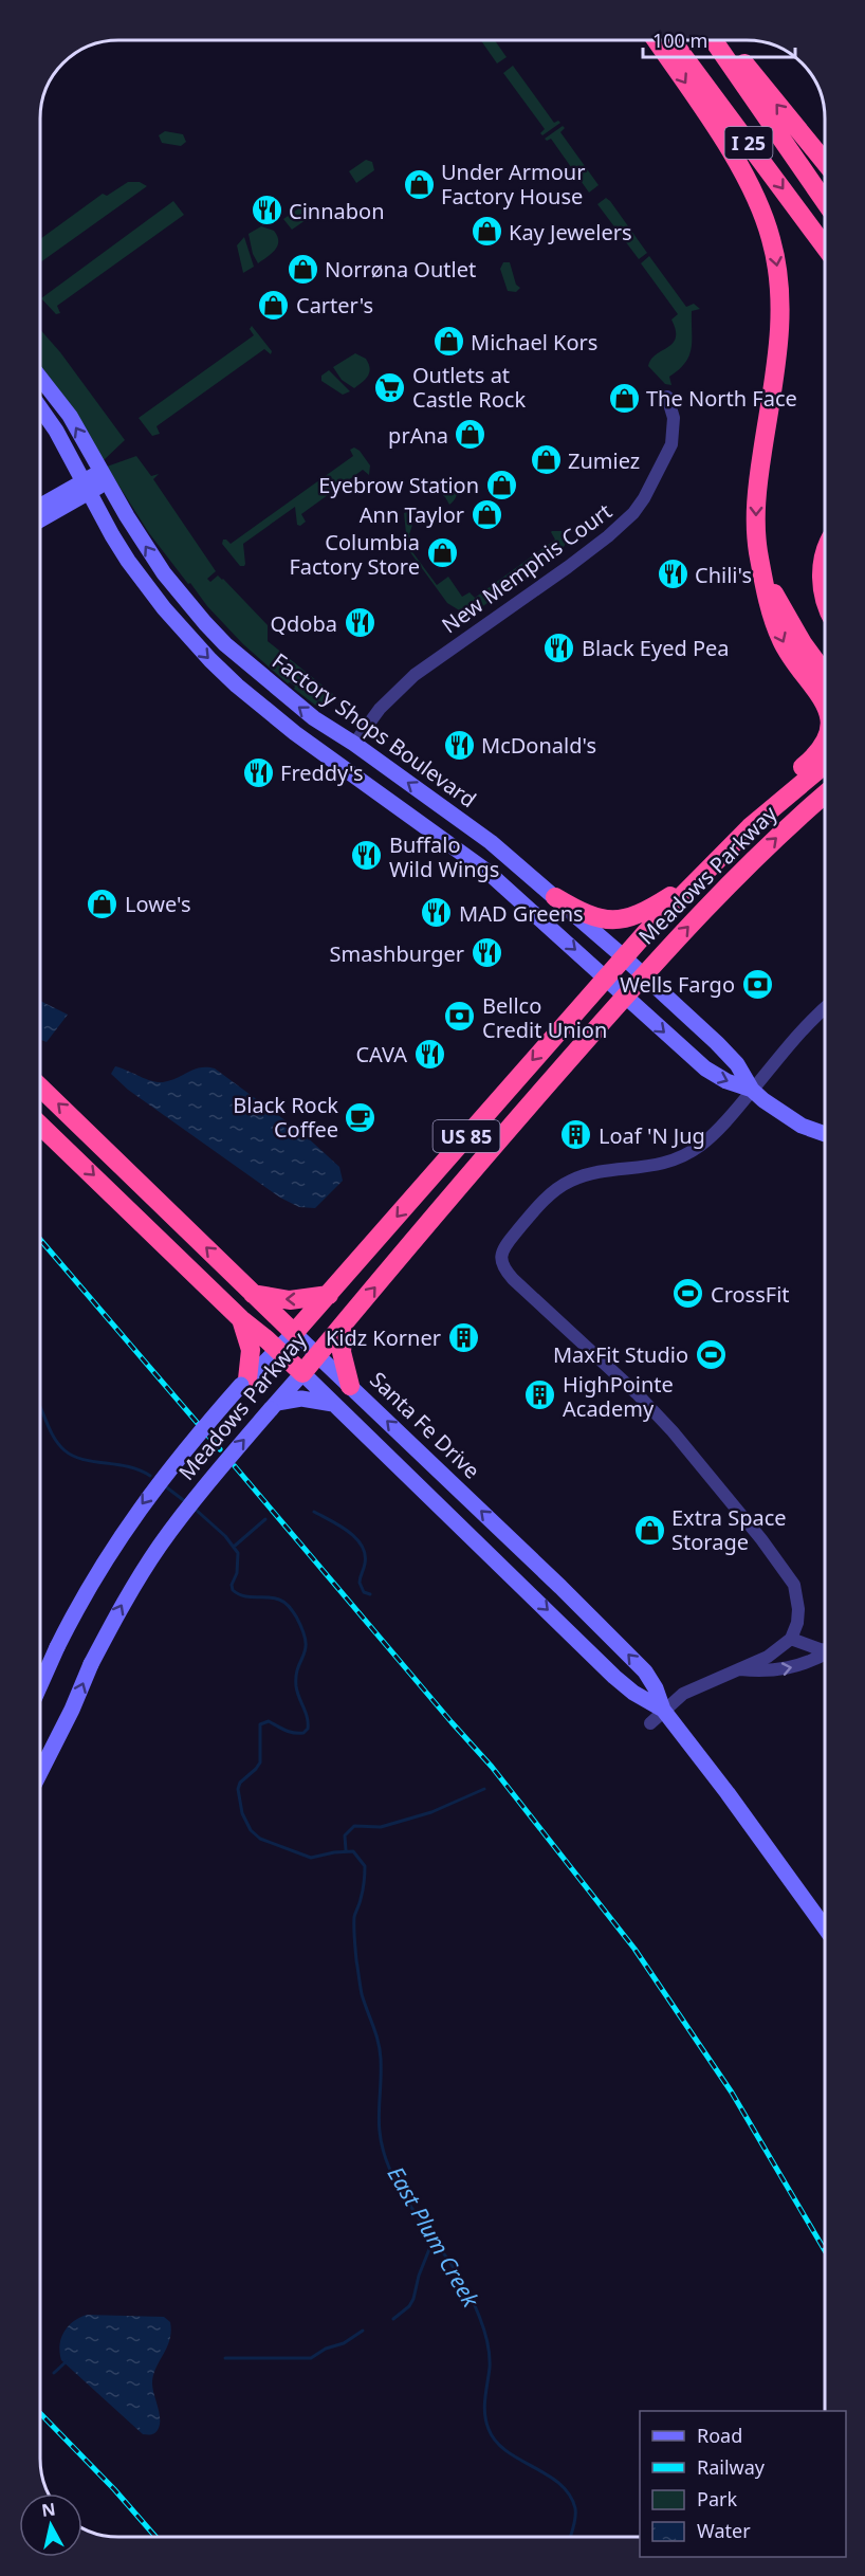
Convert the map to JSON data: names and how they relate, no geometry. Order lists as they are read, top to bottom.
{
  "streets": {
    "highway": [
      "I 25",
      "Meadows Parkway",
      "US 85",
      "Santa Fe Drive"
    ],
    "main road": ["Factory Shops Boulevard"],
    "street": ["New Memphis Court"]
  },
  "crossings": [
    ["New Memphis Court", "Factory Shops Boulevard"],
    ["Factory Shops Boulevard", "Meadows Parkway"],
    ["Meadows Parkway", "Santa Fe Drive"]
  ],
  "water": ["East Plum Creek"],
  "places": {
    "shop": [
      "Under Armour Factory House",
      "Kay Jewelers",
      "Norrøna Outlet",
      "Carter's",
      "Michael Kors",
      "The North Face",
      "prAna",
      "Zumiez",
      "Eyebrow Station",
      "Ann Taylor",
      "Columbia Factory Store",
      "Lowe's",
      "Extra Space Storage"
    ],
    "restaurant": [
      "Cinnabon",
      "Chili's",
      "Qdoba",
      "Black Eyed Pea",
      "McDonald's",
      "Freddy's",
      "Buffalo Wild Wings",
      "MAD Greens",
      "Smashburger",
      "CAVA"
    ],
    "supermarket": ["Outlets at Castle Rock"],
    "bank": ["Wells Fargo", "Bellco Credit Union"],
    "cafe": ["Black Rock Coffee"],
    "building": ["Loaf 'N Jug", "Kidz Korner", "HighPointe Academy"],
    "sports": ["CrossFit", "MaxFit Studio"]
  },
  "legend": [
    "Road",
    "Railway",
    "Park",
    "Water"
  ],
  "scale_bar": "100 m",
  "north": "top"
}
